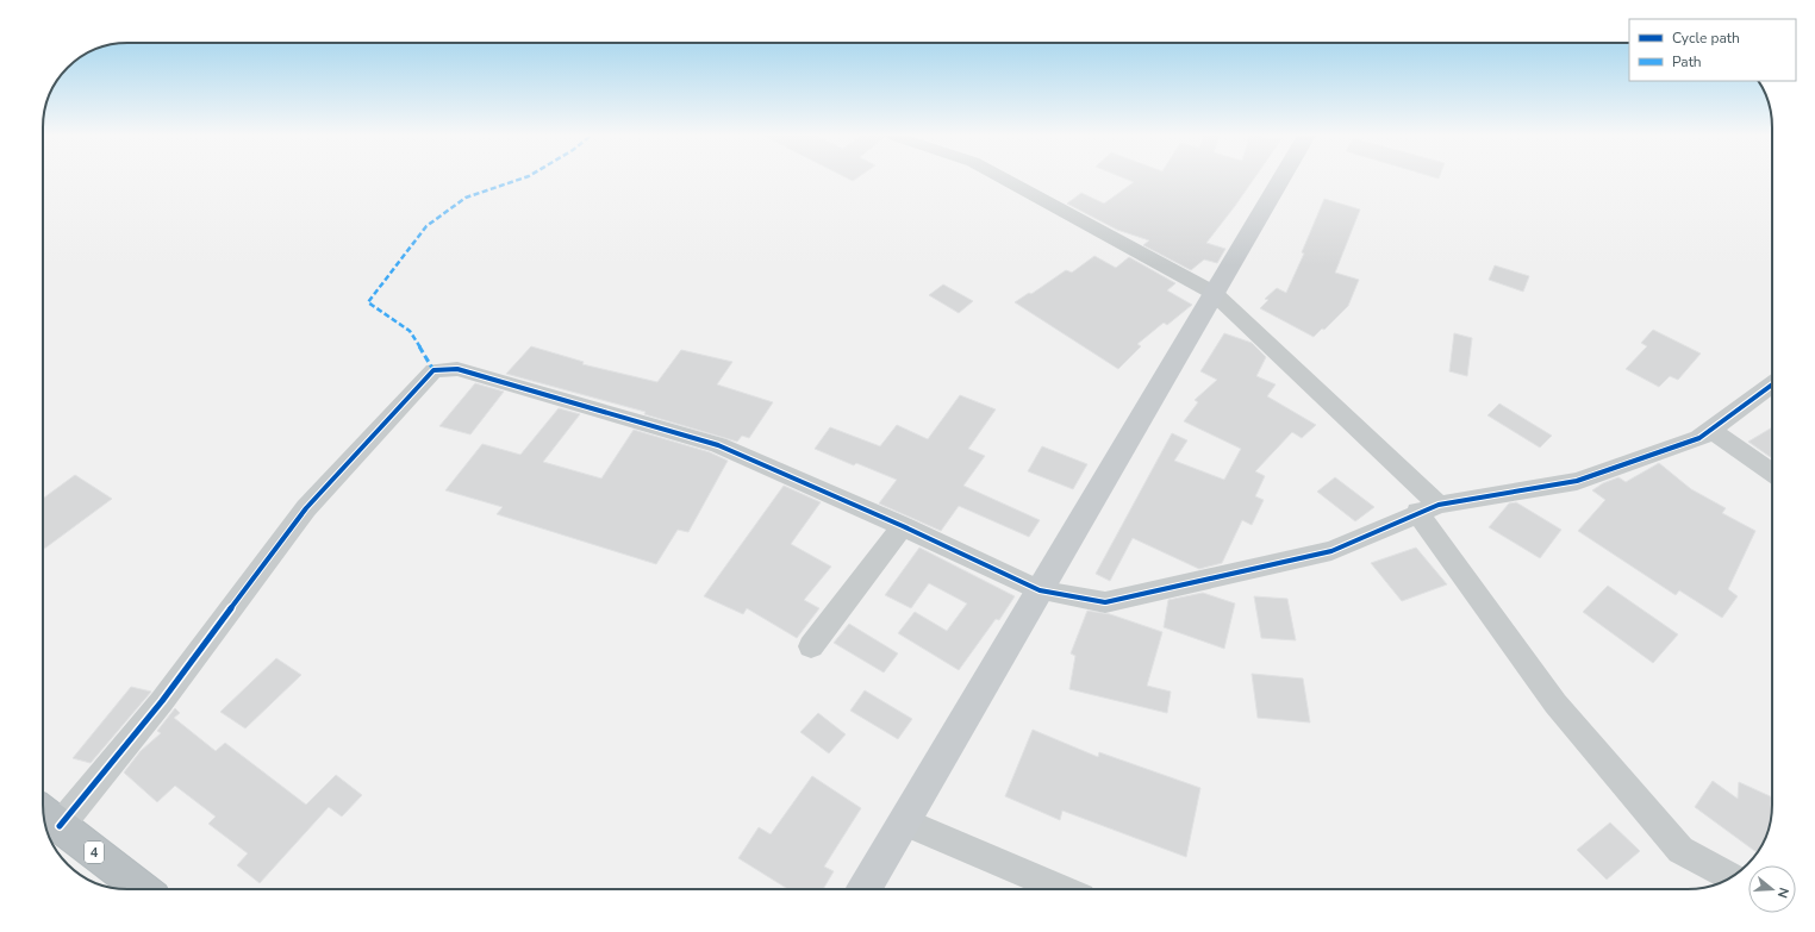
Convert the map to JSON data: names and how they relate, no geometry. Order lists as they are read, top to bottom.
{
  "streets": {
    "highway": ["4"]
  },
  "legend": ["Cycle path", "Path"],
  "north": "right"
}
